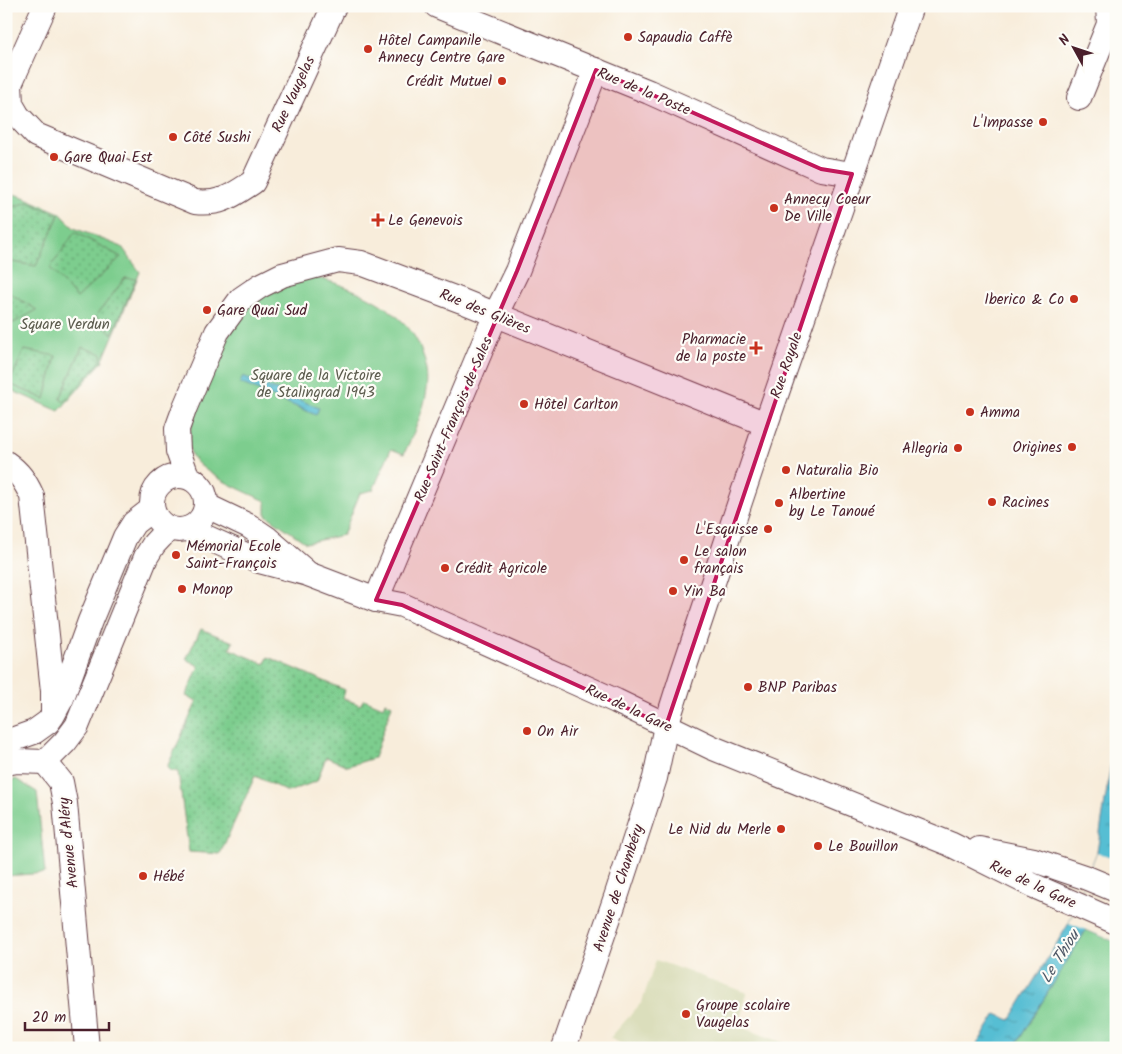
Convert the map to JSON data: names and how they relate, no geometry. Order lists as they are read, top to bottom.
{
  "streets": {
    "street": [
      "Rue de la Poste",
      "Rue Vaugelas",
      "Rue des Glières",
      "Rue Royale",
      "Rue Saint-François de Sales",
      "Rue de la Gare",
      "Avenue d'Aléry",
      "Avenue de Chambéry"
    ]
  },
  "crossings": [
    ["Rue de la Poste", "Rue Royale"],
    ["Rue de la Poste", "Rue Saint-François de Sales"],
    ["Rue des Glières", "Rue Royale"],
    ["Rue des Glières", "Rue Saint-François de Sales"],
    ["Rue des Glières", "Rue de la Gare"],
    ["Rue Royale", "Rue de la Gare"],
    ["Rue Royale", "Avenue de Chambéry"],
    ["Rue Saint-François de Sales", "Rue de la Gare"],
    ["Rue de la Gare", "Avenue de Chambéry"]
  ],
  "water": ["Le Thiou"],
  "parks": ["Square Verdun", "Square de la Victoire de Stalingrad 1943"],
  "places": {
    "other": [
      "Sapaudia Caffè",
      "Hôtel Campanile Annecy Centre Gare",
      "Crédit Mutuel",
      "L'Impasse",
      "Côté Sushi",
      "Gare Quai Est",
      "Annecy Coeur De Ville",
      "Iberico & Co",
      "Gare Quai Sud",
      "Hôtel Carlton",
      "Amma",
      "Origines",
      "Allegria",
      "Naturalia Bio",
      "Racines",
      "Albertine by Le Tanoué",
      "L'Esquisse",
      "Mémorial Ecole Saint-François",
      "Le salon français",
      "Crédit Agricole",
      "Monop",
      "Yin Ba",
      "BNP Paribas",
      "On Air",
      "Le Nid du Merle",
      "Le Bouillon",
      "Hébé",
      "Groupe scolaire Vaugelas"
    ],
    "health": ["Le Genevois", "Pharmacie de la poste"]
  },
  "scale_bar": "20 m",
  "north": "top left"
}
